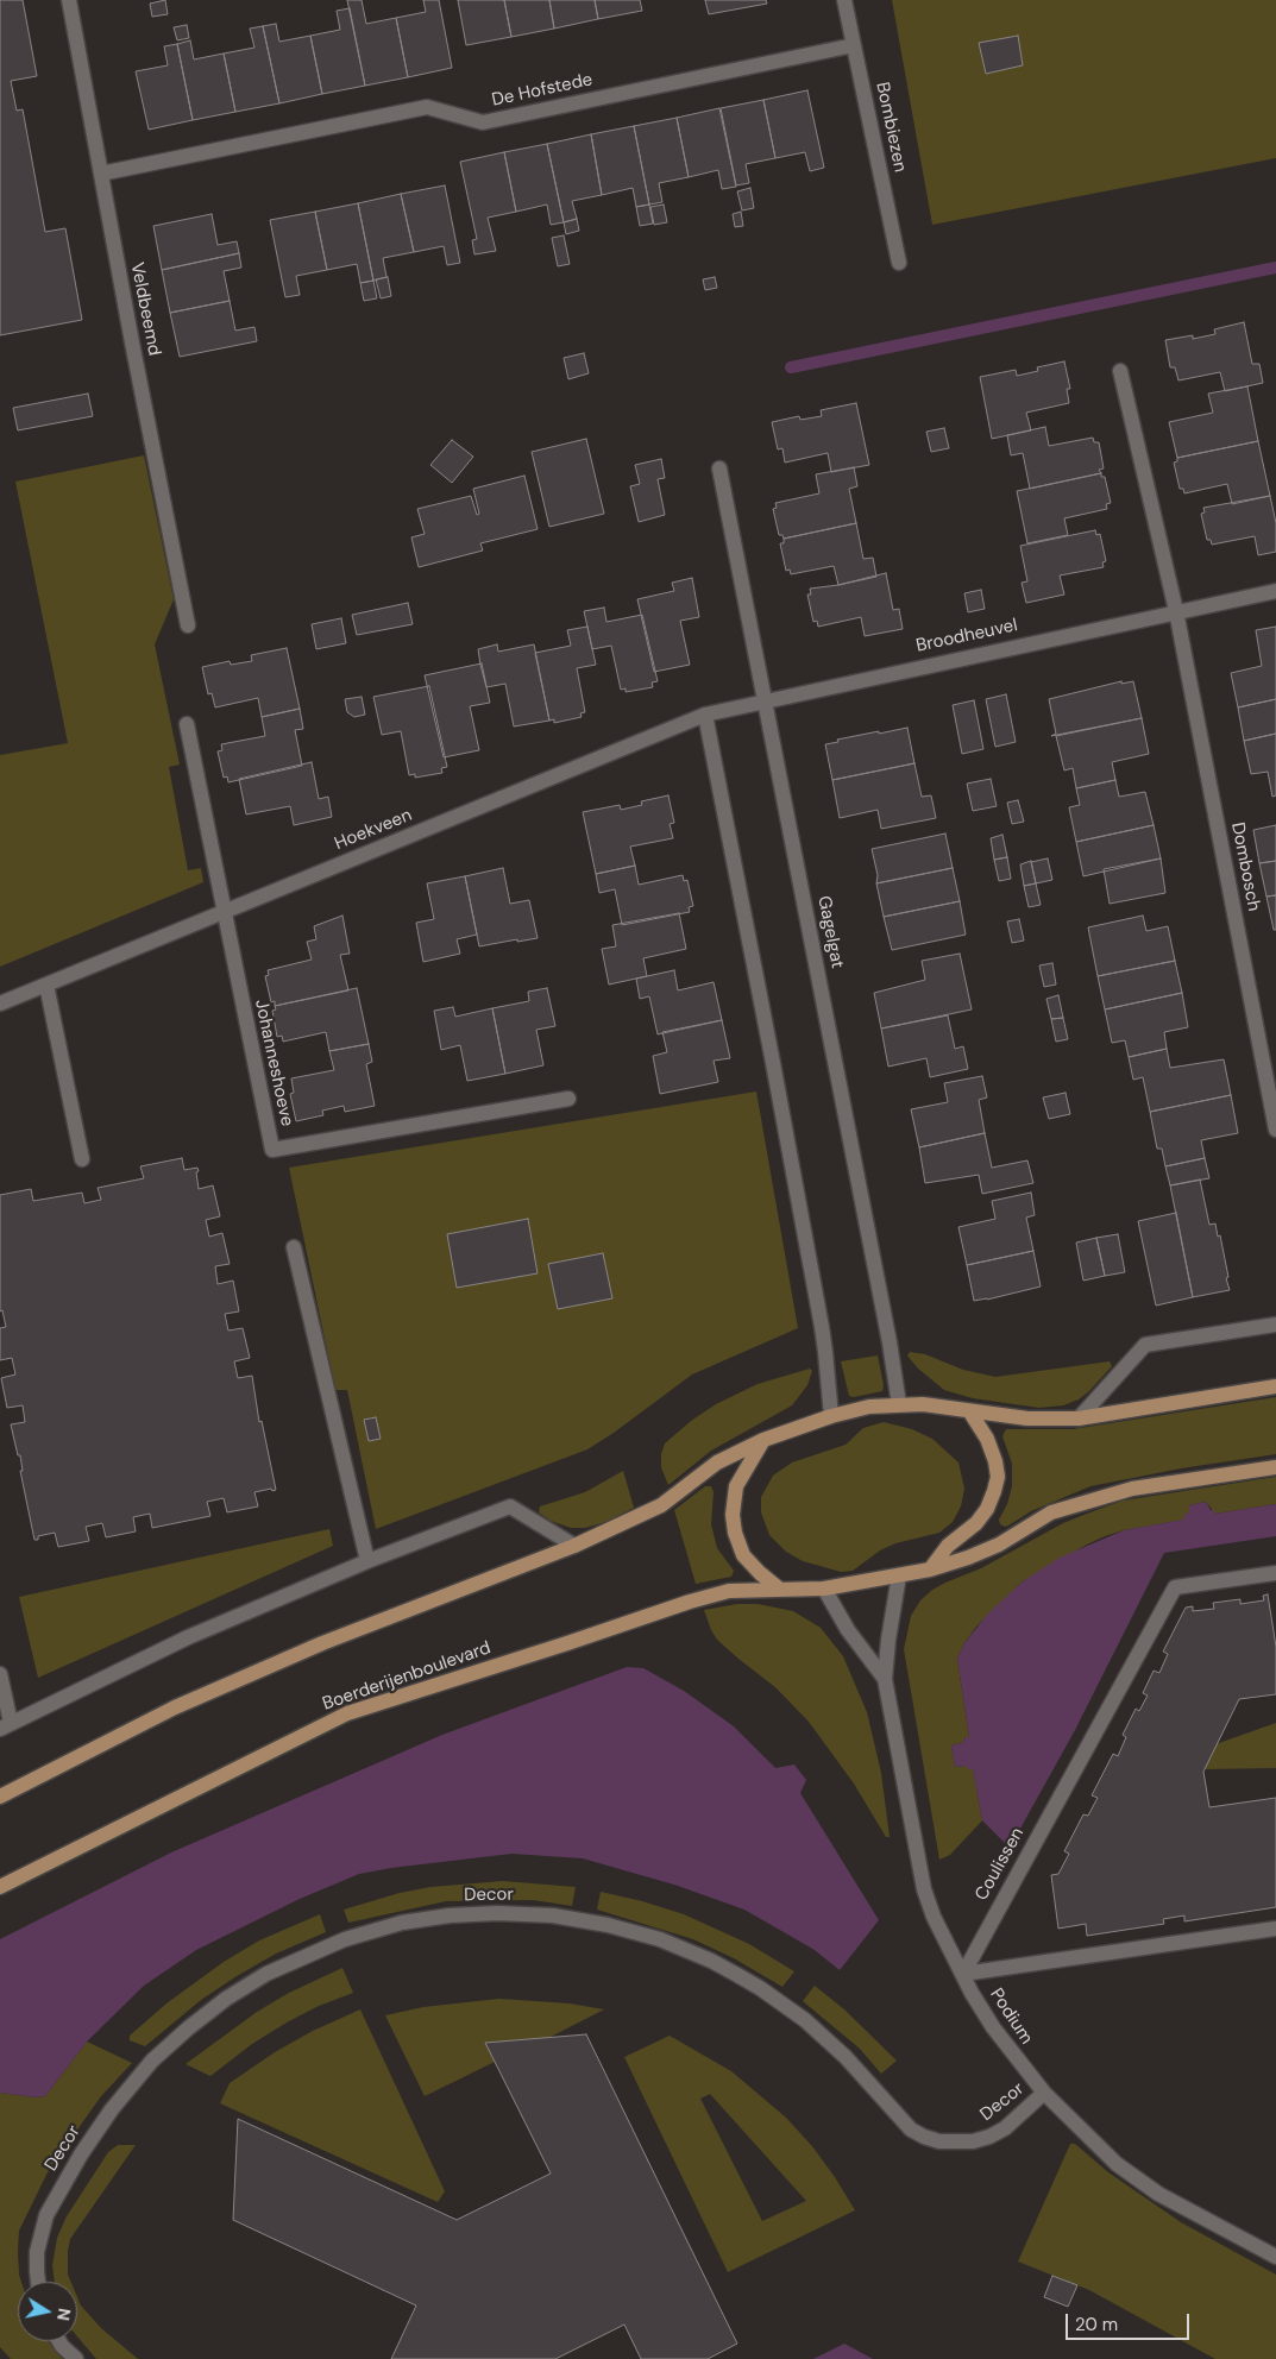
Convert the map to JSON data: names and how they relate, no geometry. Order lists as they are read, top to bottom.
{
  "streets": {
    "main road": ["Boerderijenboulevard"],
    "street": [
      "De Hofstede",
      "Bombiezen",
      "Veldbeemd",
      "Broodheuvel",
      "Hoekveen",
      "Dombosch",
      "Gagelgat",
      "Johanneshoeve",
      "Coulissen",
      "Decor",
      "Podium"
    ]
  },
  "crossings": [
    ["De Hofstede", "Bombiezen"],
    ["De Hofstede", "Veldbeemd"],
    ["Broodheuvel", "Hoekveen"],
    ["Broodheuvel", "Dombosch"],
    ["Broodheuvel", "Gagelgat"],
    ["Hoekveen", "Gagelgat"],
    ["Hoekveen", "Johanneshoeve"],
    ["Boerderijenboulevard", "Podium"],
    ["Coulissen", "Podium"],
    ["Decor", "Podium"]
  ],
  "scale_bar": "20 m",
  "north": "right"
}
